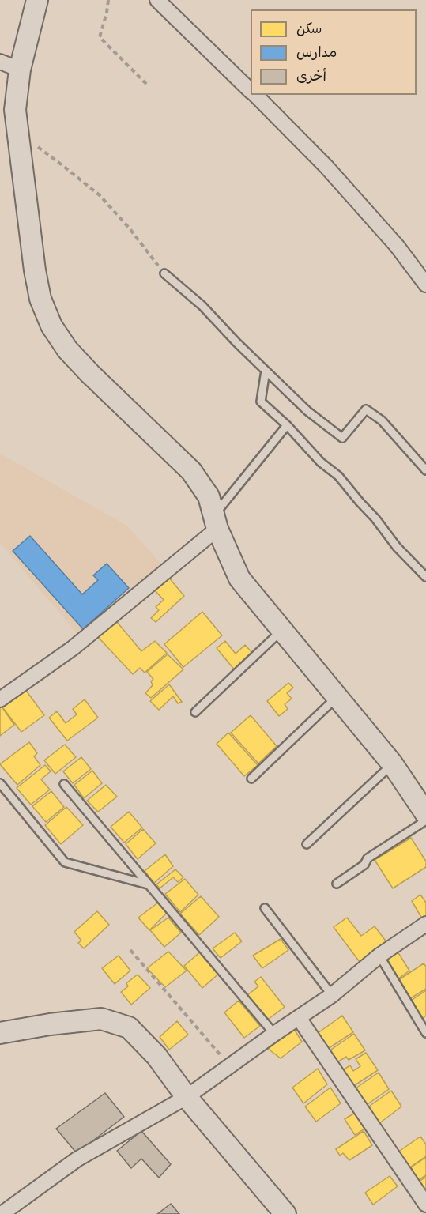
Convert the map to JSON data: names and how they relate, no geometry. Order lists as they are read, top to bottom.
{
  "legend": ["سكن", "مدارس", "أخرى"]
}
